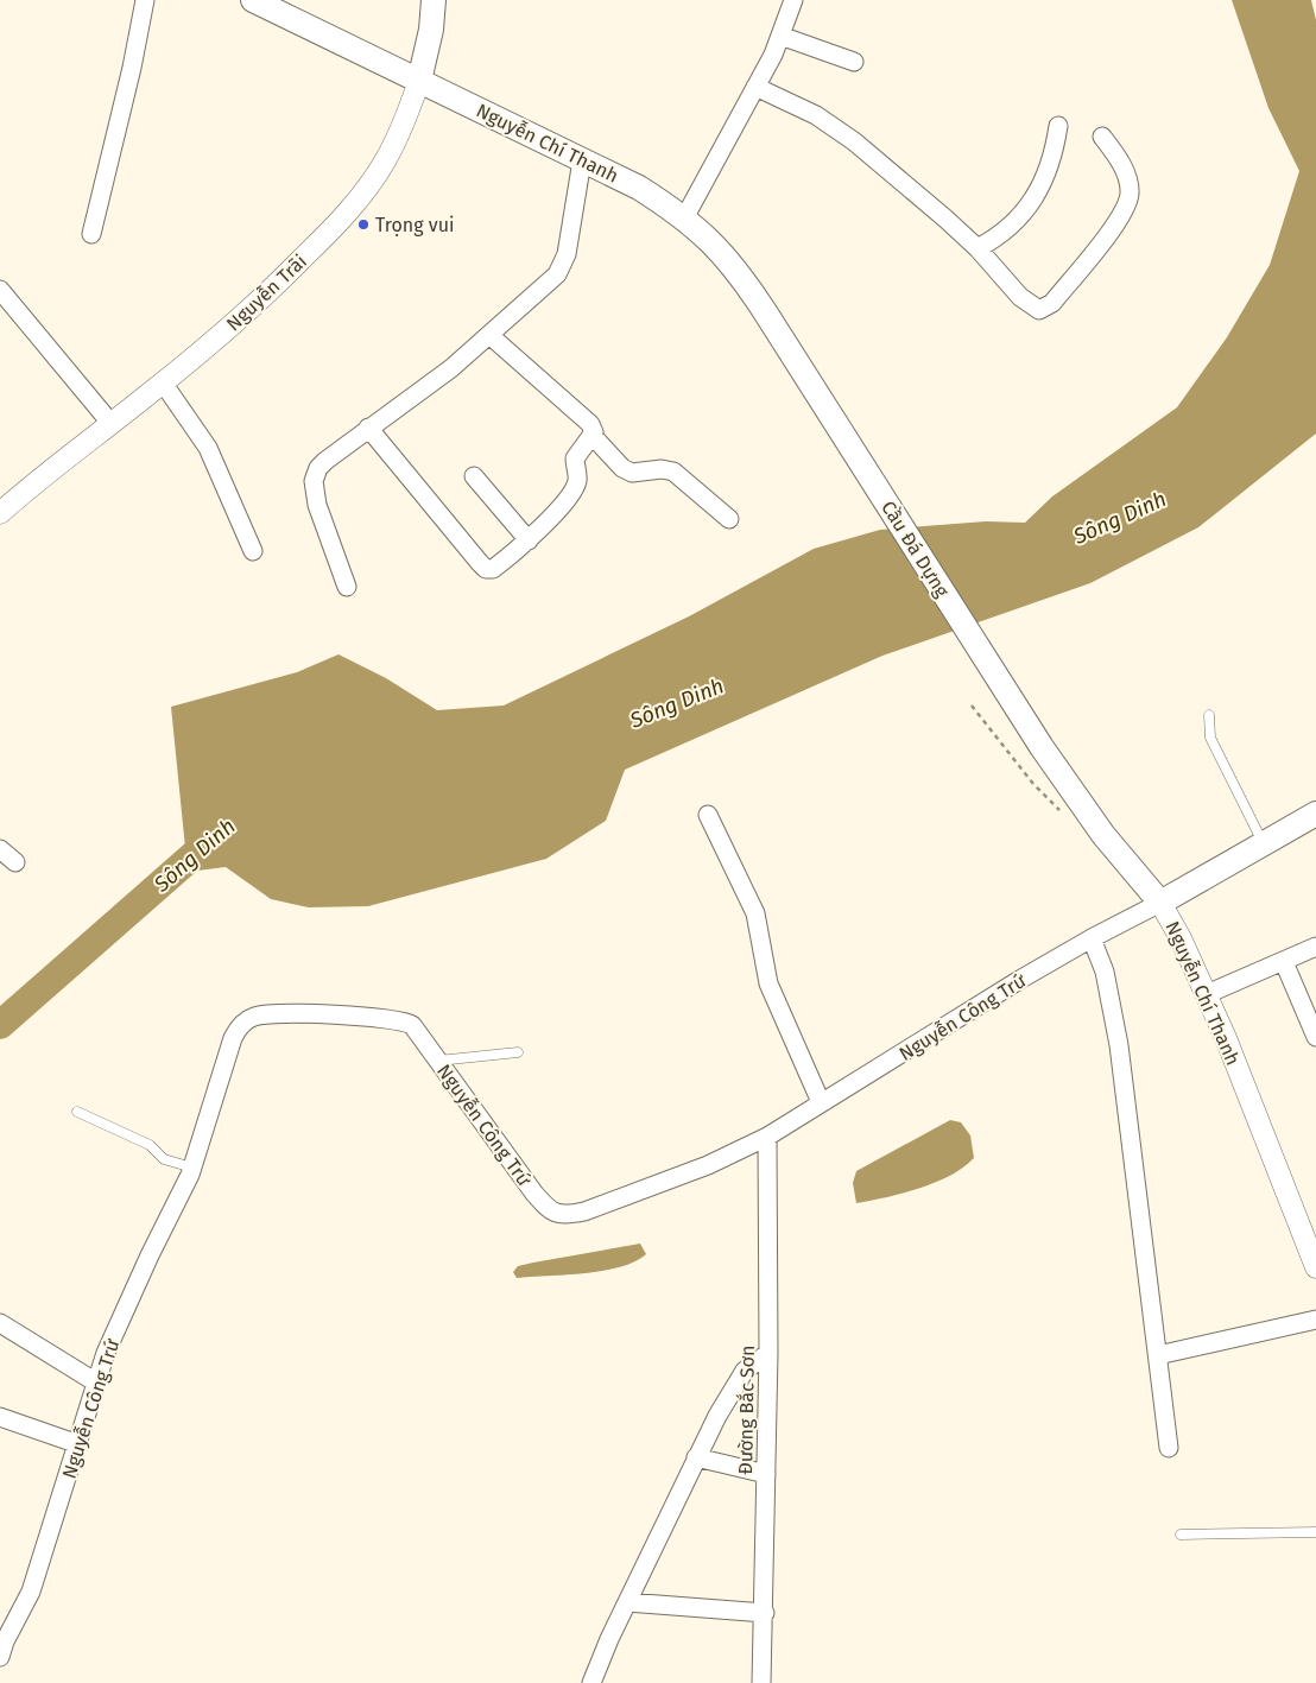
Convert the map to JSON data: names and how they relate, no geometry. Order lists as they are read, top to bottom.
{
  "streets": {
    "main road": [
      "Nguyễn Chí Thanh",
      "Nguyễn Trãi",
      "Cầu Đá Dựng",
      "Nguyễn Công Trứ"
    ],
    "street": ["Đường Bắc Sơn"]
  },
  "crossings": [
    ["Nguyễn Chí Thanh", "Nguyễn Trãi"],
    ["Nguyễn Chí Thanh", "Cầu Đá Dựng"],
    ["Nguyễn Chí Thanh", "Nguyễn Công Trứ"],
    ["Nguyễn Công Trứ", "Đường Bắc Sơn"]
  ],
  "water": ["Sông Dinh"],
  "places": ["Trọng vui"]
}
